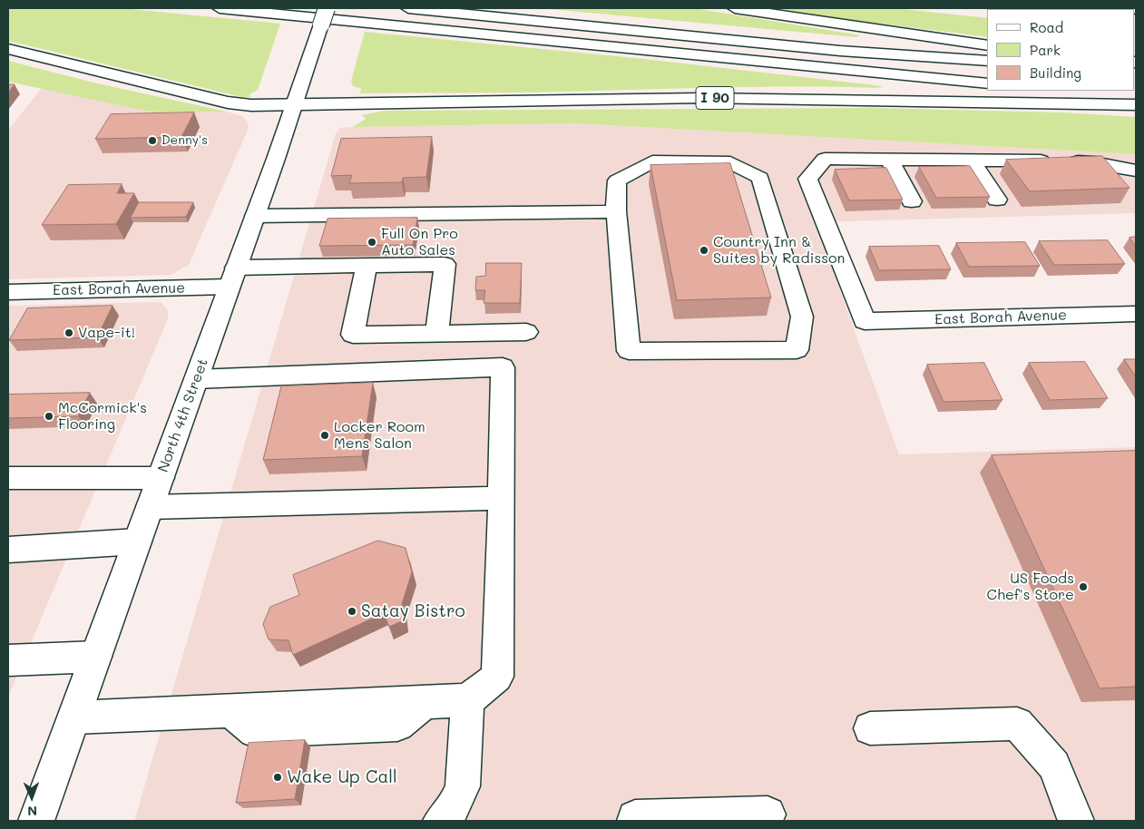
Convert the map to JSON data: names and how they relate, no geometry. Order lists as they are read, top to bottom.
{
  "streets": {
    "main road": ["I 90", "East Borah Avenue", "North 4th Street"]
  },
  "crossings": [
    ["I 90", "North 4th Street"],
    ["East Borah Avenue", "North 4th Street"]
  ],
  "places": [
    "Denny's",
    "Full On Pro Auto Sales",
    "Country Inn & Suites by Radisson",
    "Vape-it!",
    "McCormick's Flooring",
    "Locker Room Mens Salon",
    "US Foods Chef's Store",
    "Satay Bistro",
    "Wake Up Call"
  ],
  "legend": ["Road", "Park", "Building"],
  "north": "bottom"
}
